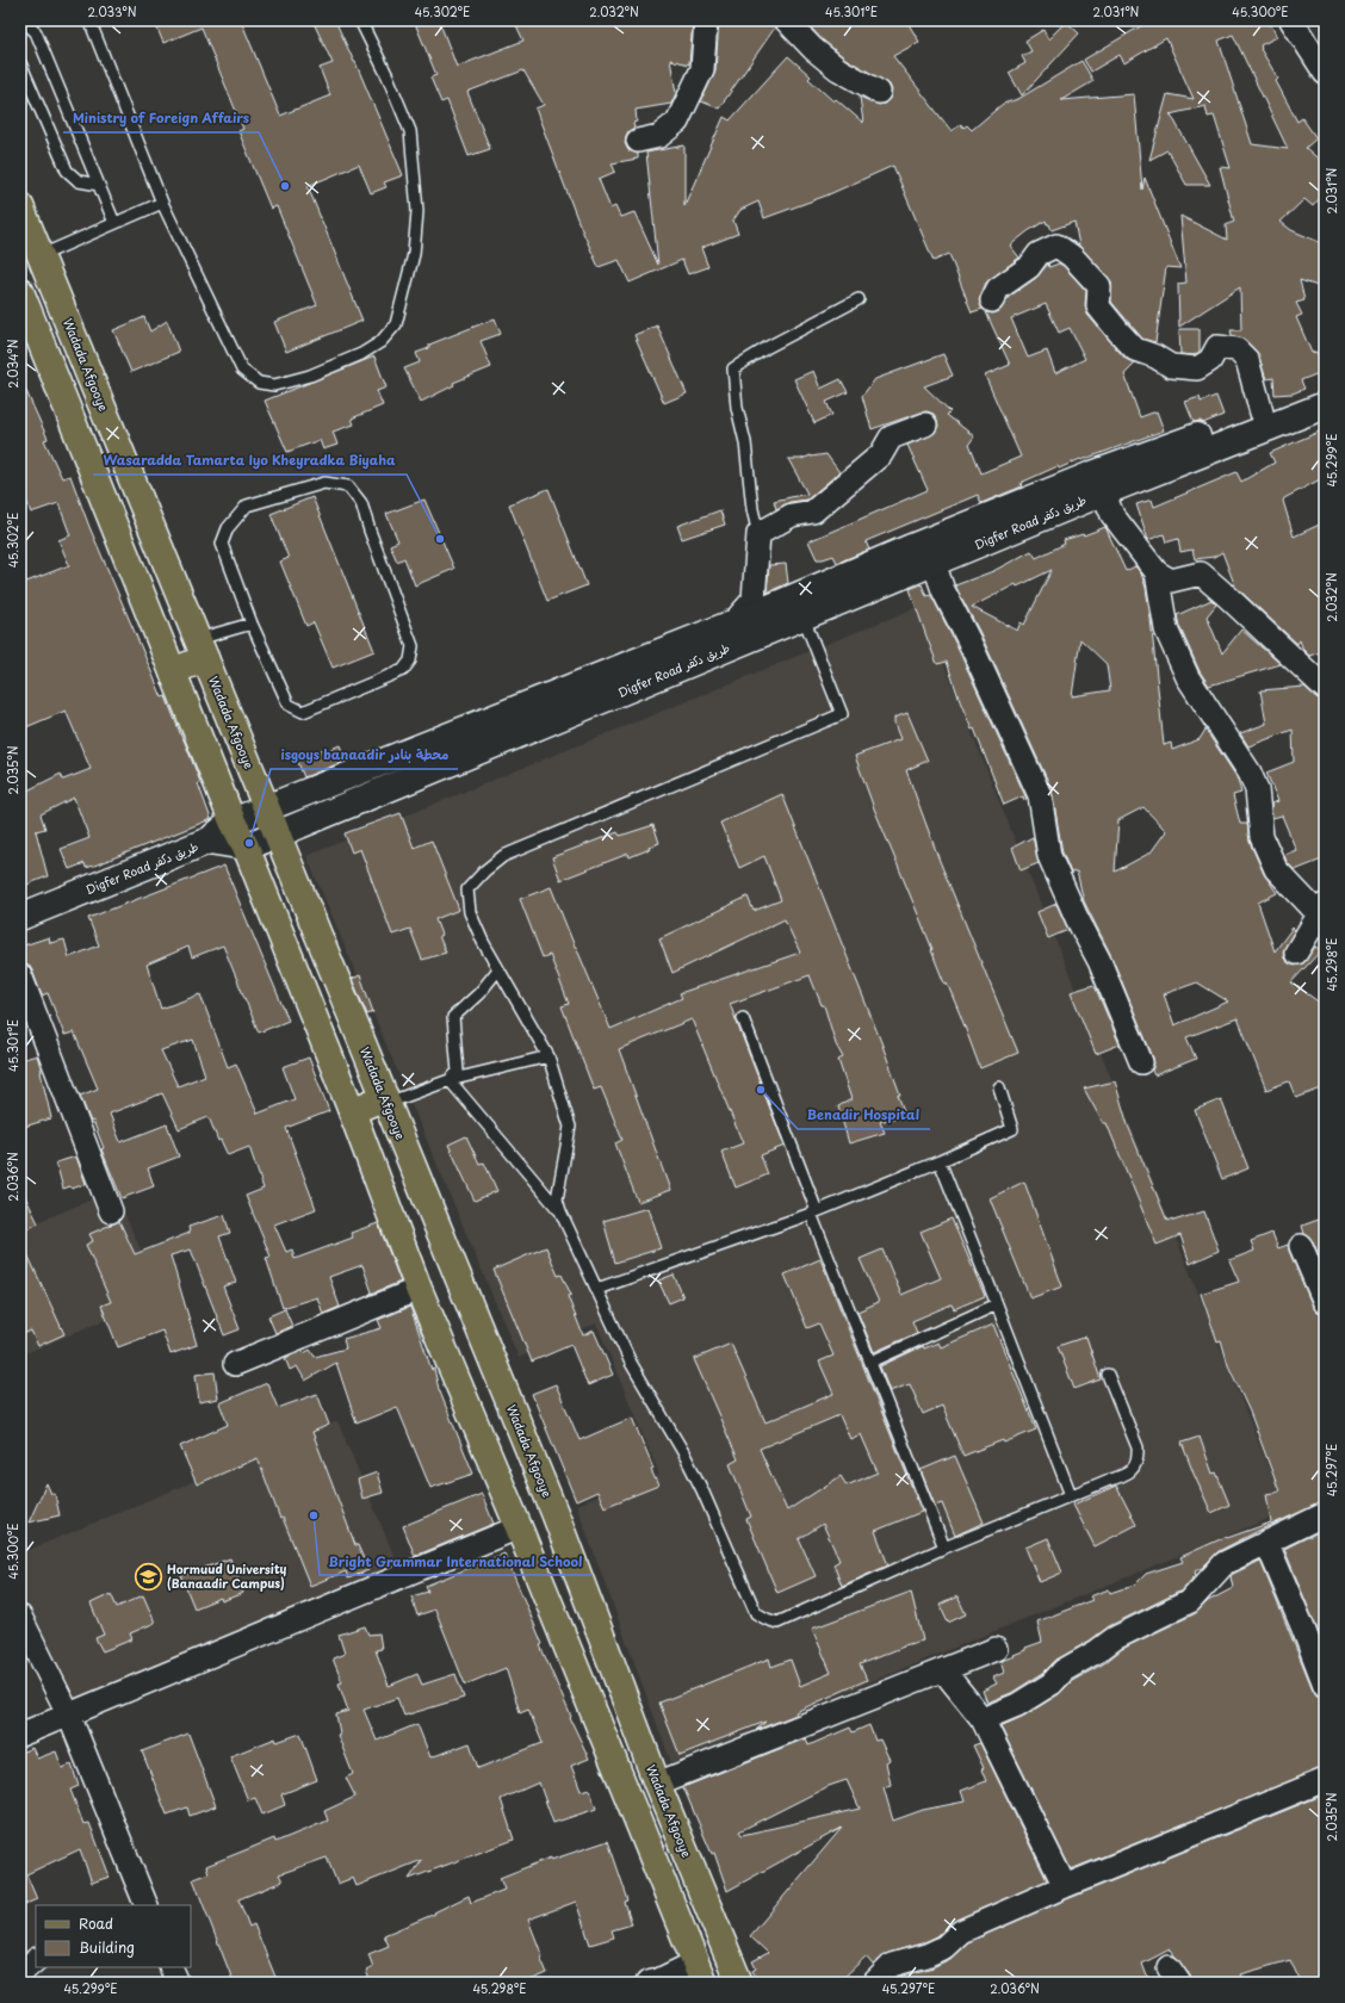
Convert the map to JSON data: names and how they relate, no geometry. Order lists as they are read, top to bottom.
{
  "streets": {
    "main road": ["Wadada Afgooye"],
    "street": ["Digfer Road طريق دكفر"]
  },
  "crossings": [
    ["Wadada Afgooye", "Digfer Road طريق دكفر"]
  ],
  "places": {
    "other": [
      "Ministry of Foreign Affairs",
      "Wasaradda Tamarta Iyo Kheyradka Biyaha",
      "isgoys banaadir محطة بنادر",
      "Benadir Hospital",
      "Bright Grammar International School"
    ],
    "school or university": ["Hormuud University (Banaadir Campus)"]
  },
  "legend": ["Road", "Building"],
  "coordinates": [
    "2.033°N",
    "45.302°E",
    "2.032°N",
    "45.301°E",
    "2.031°N",
    "45.300°E",
    "2.034°N",
    "45.299°E",
    "2.035°N",
    "45.298°E",
    "2.036°N",
    "45.297°E"
  ]
}
